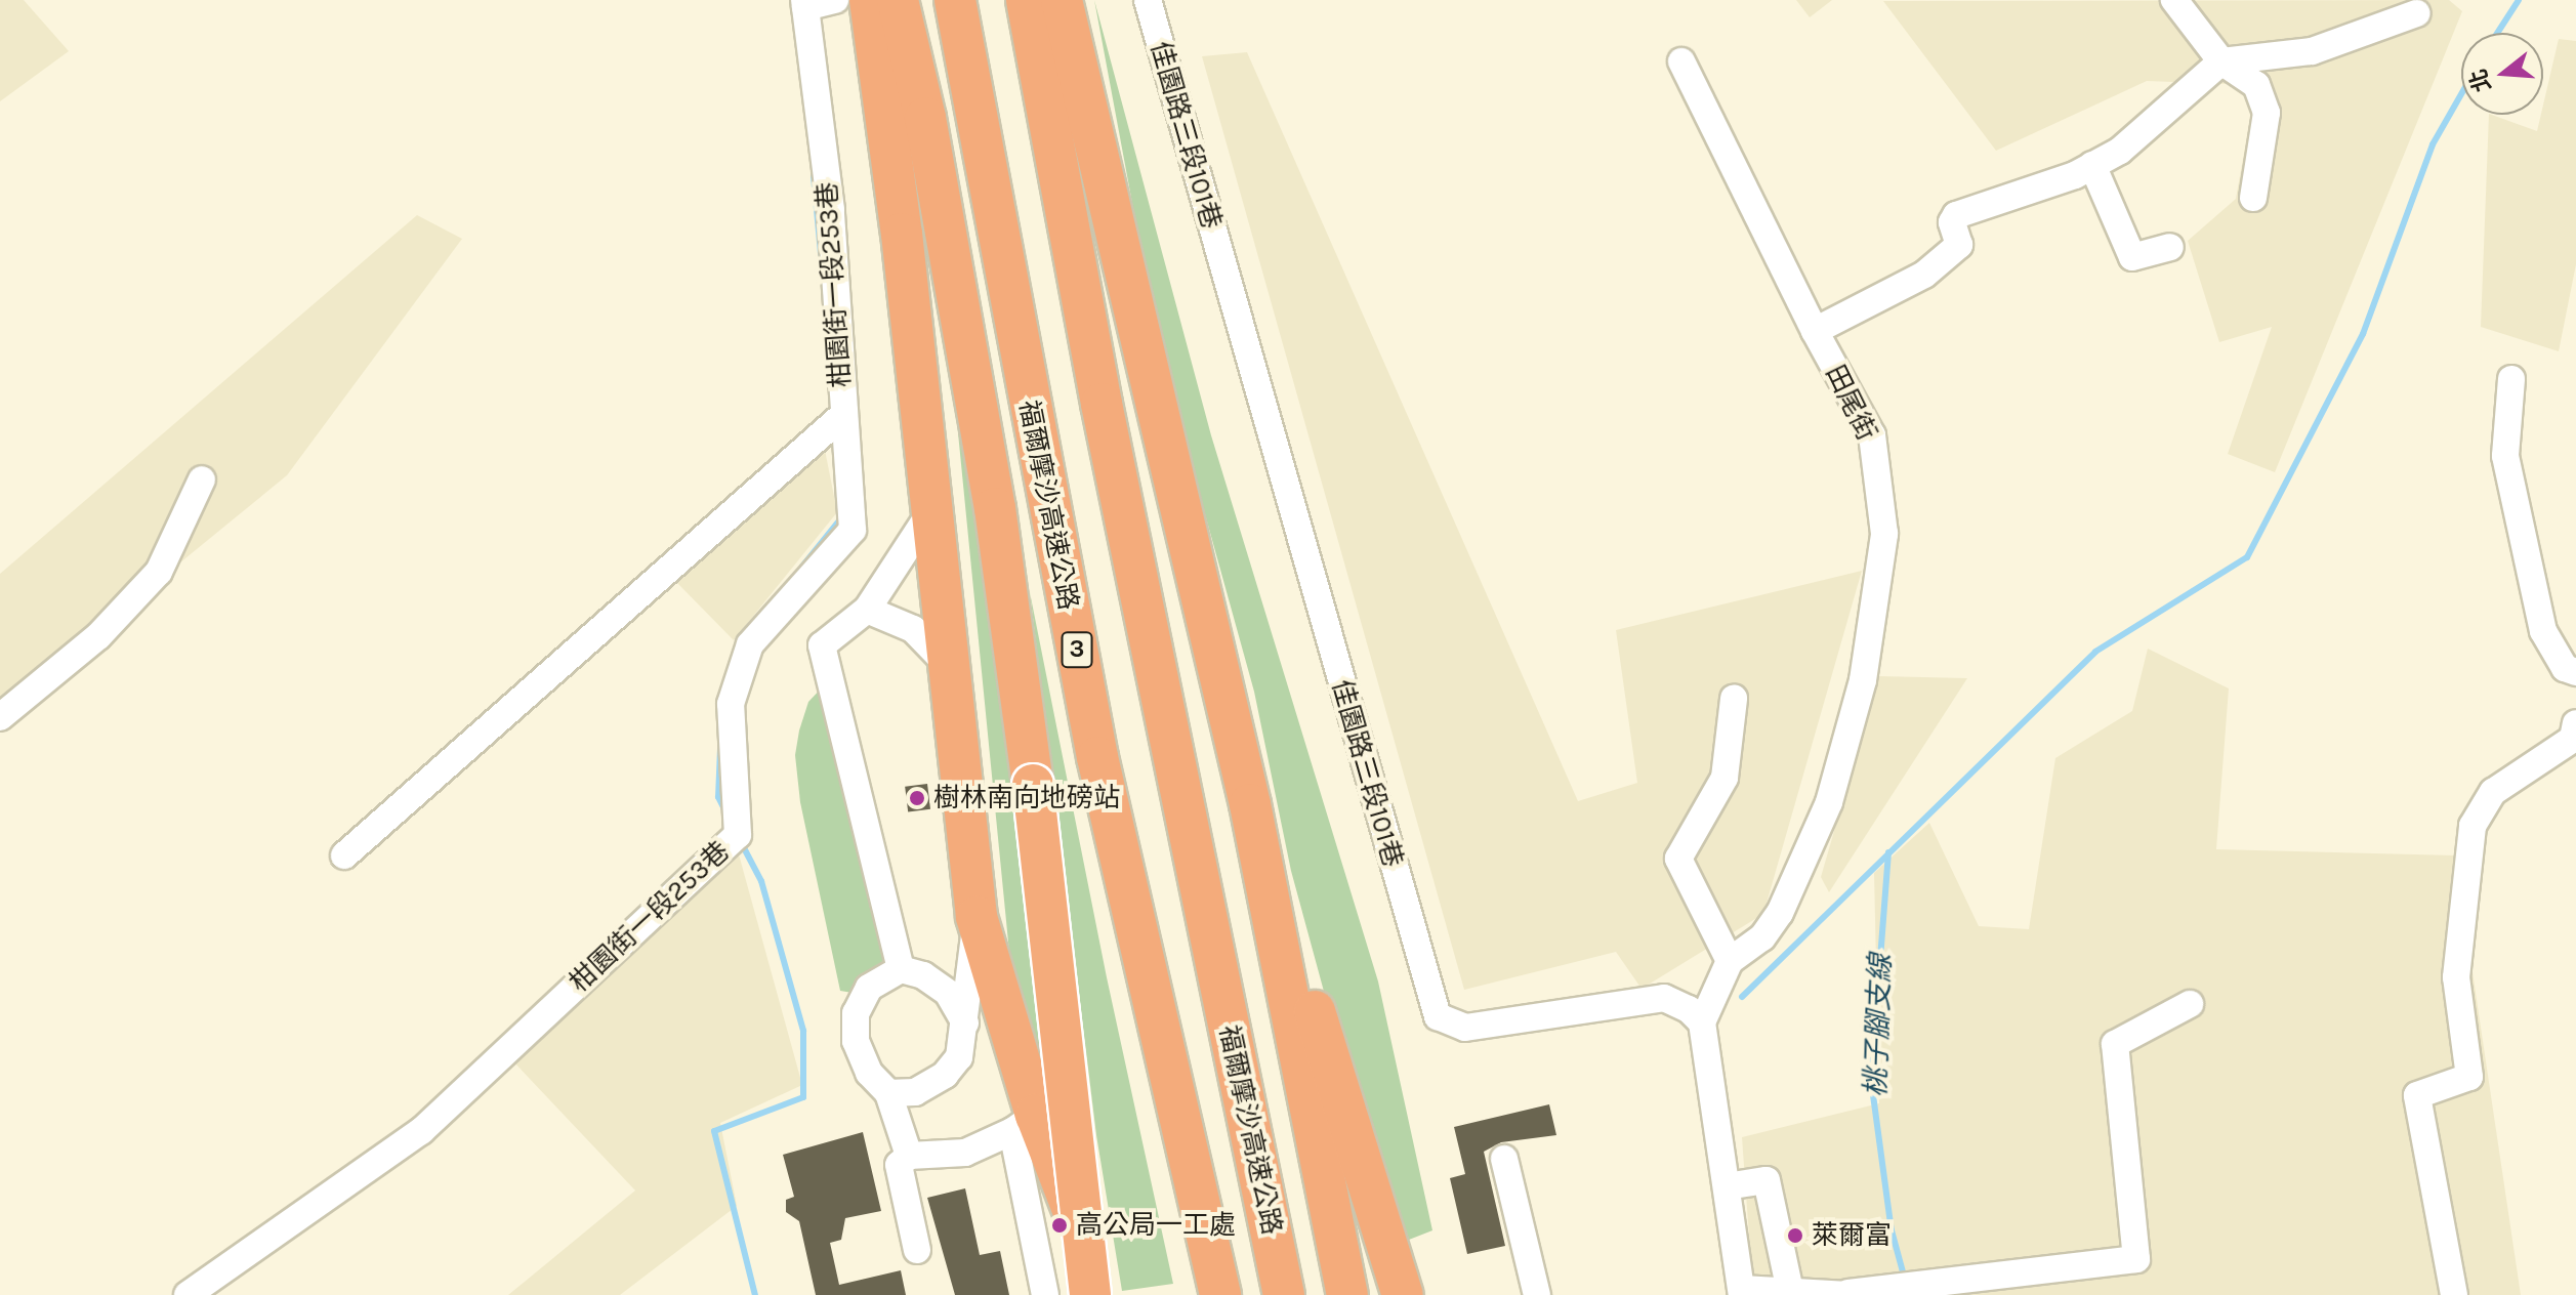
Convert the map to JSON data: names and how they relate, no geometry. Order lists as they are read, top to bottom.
{
  "streets": {
    "highway": ["福爾摩沙高速公路", "3"],
    "street": ["佳園路三段101巷", "柑園街一段253巷", "田尾街"]
  },
  "crossings": [
    ["佳園路三段101巷", "田尾街"]
  ],
  "water": ["桃子腳支線"],
  "places": ["樹林南向地磅站", "高公局一工處", "萊爾富"],
  "north": "left"
}
